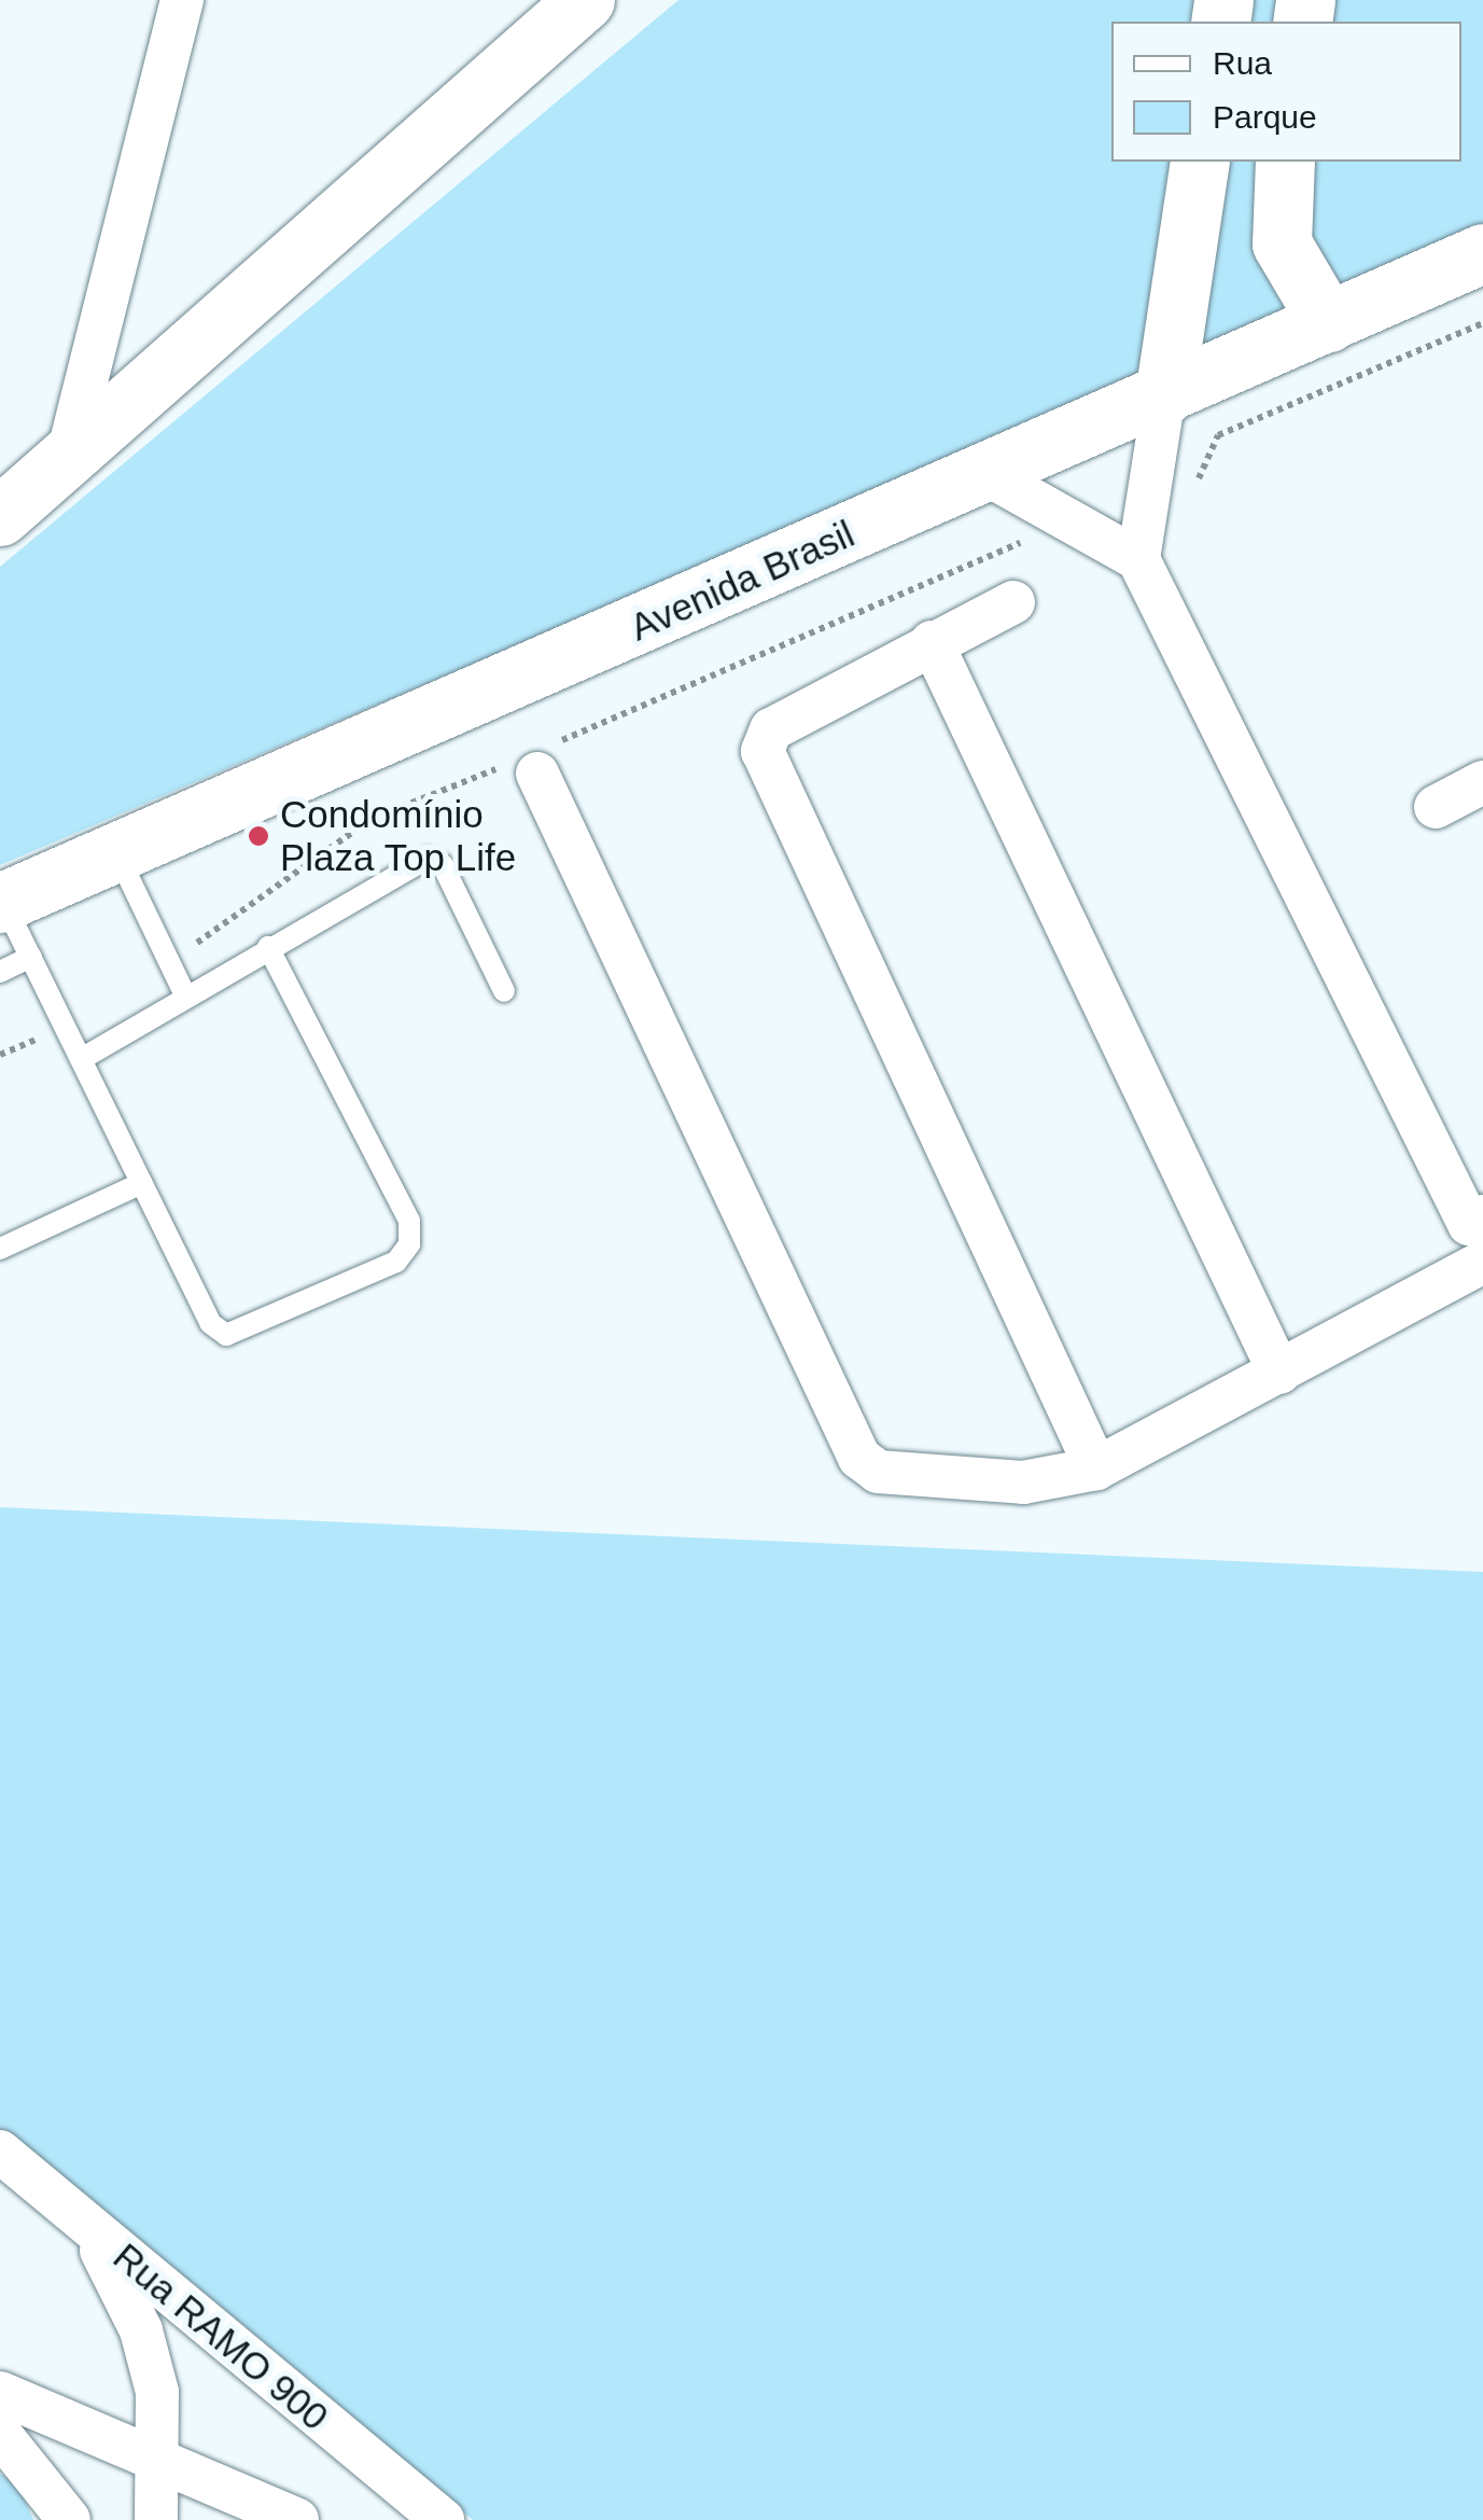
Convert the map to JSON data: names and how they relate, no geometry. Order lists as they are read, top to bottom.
{
  "streets": {
    "street": ["Avenida Brasil", "Rua RAMO 900"]
  },
  "places": ["Condomínio Plaza Top Life"],
  "legend": ["Rua", "Parque"]
}
